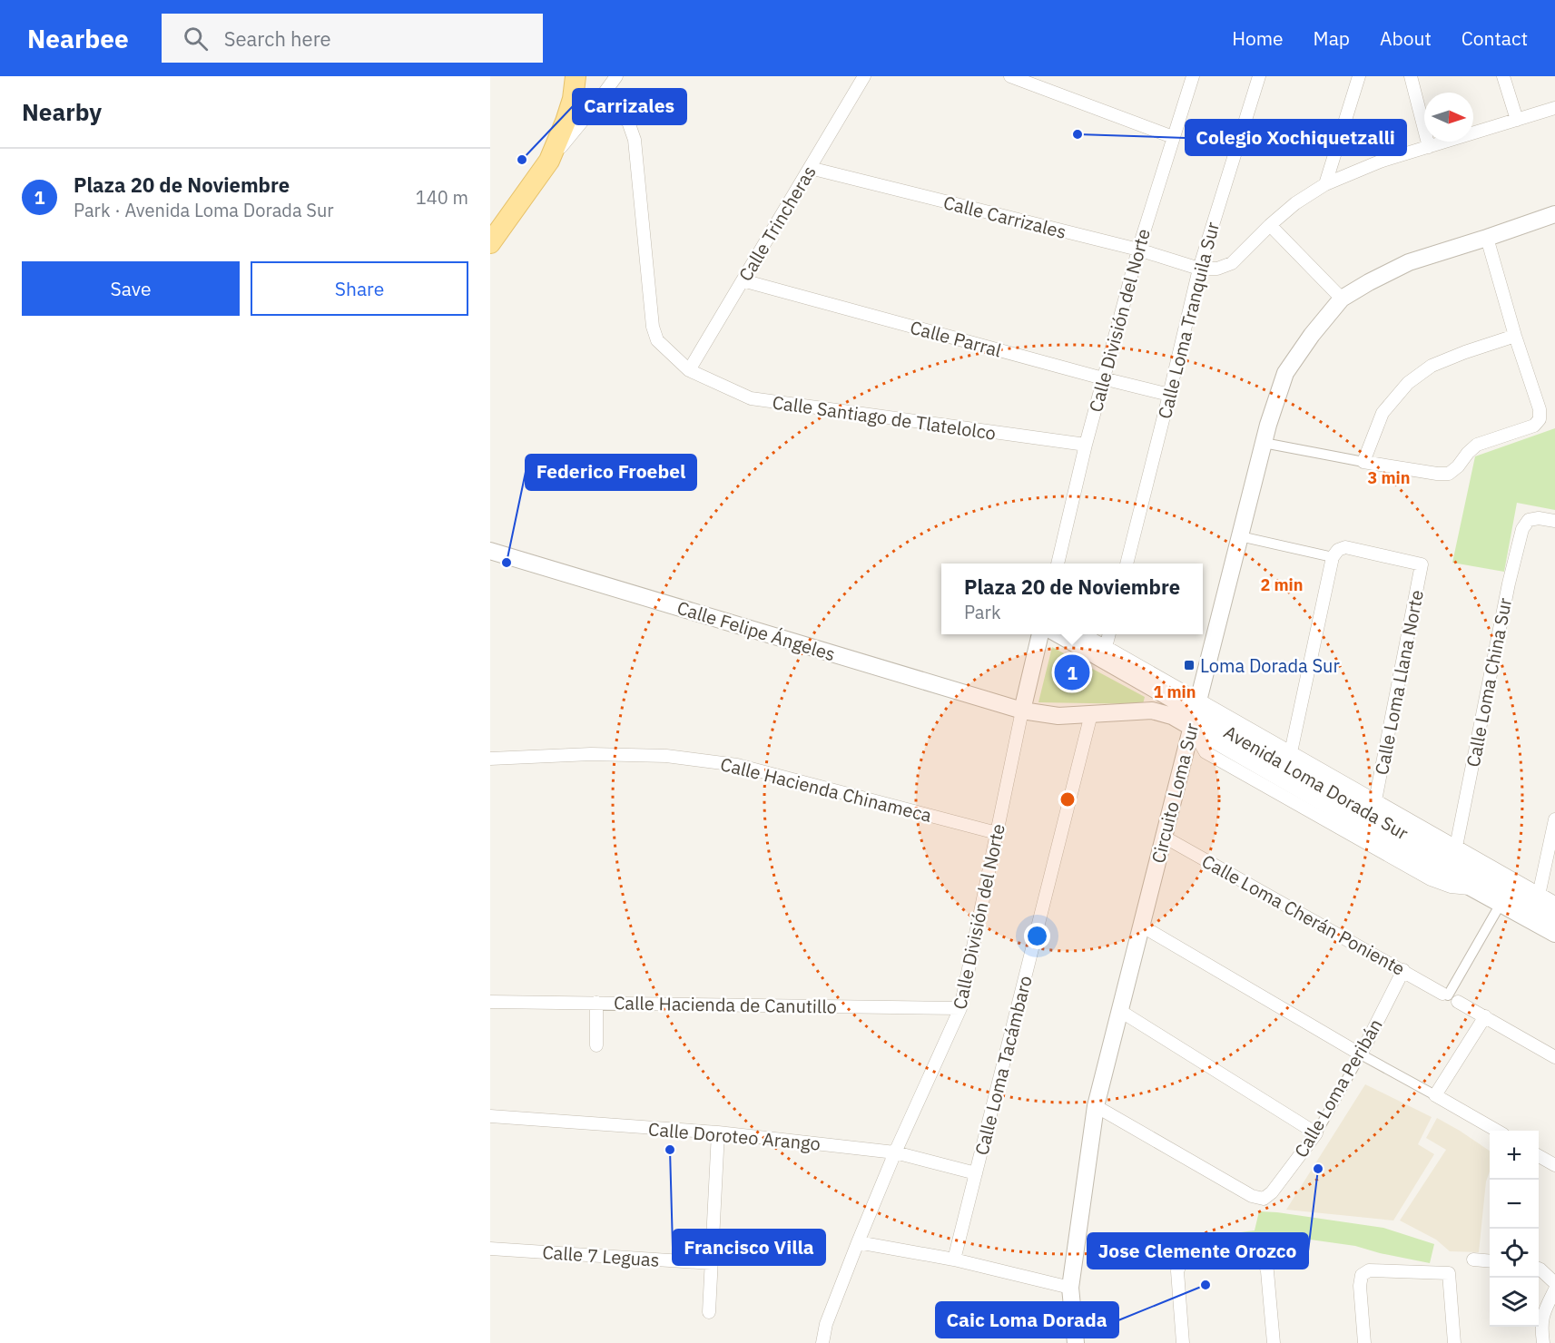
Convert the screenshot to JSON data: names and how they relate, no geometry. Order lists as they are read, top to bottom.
{
  "streets": {
    "street": [
      "Calle Carrizales",
      "Calle Trincheras",
      "Calle División del Norte",
      "Calle Loma Tranquila Sur",
      "Calle Parral",
      "Calle Santiago de Tlatelolco",
      "Calle Felipe Ángeles",
      "Calle Loma Llana Norte",
      "Calle Loma China Sur",
      "Avenida Loma Dorada Sur",
      "Calle Hacienda Chinameca",
      "Circuito Loma Sur",
      "Calle Loma Cherán Poniente",
      "Calle Hacienda de Canutillo",
      "Calle Loma Tacámbaro",
      "Calle Loma Peribán",
      "Calle Doroteo Arango",
      "Calle 7 Leguas"
    ]
  },
  "crossings": [
    ["Calle Carrizales", "Calle Trincheras"],
    ["Calle Carrizales", "Calle División del Norte"],
    ["Calle Carrizales", "Calle Loma Tranquila Sur"],
    ["Calle Trincheras", "Calle Parral"],
    ["Calle Trincheras", "Calle Santiago de Tlatelolco"],
    ["Calle División del Norte", "Calle Parral"],
    ["Calle División del Norte", "Calle Santiago de Tlatelolco"],
    ["Calle División del Norte", "Calle Felipe Ángeles"],
    ["Calle División del Norte", "Avenida Loma Dorada Sur"],
    ["Calle División del Norte", "Calle Hacienda Chinameca"],
    ["Calle División del Norte", "Calle Hacienda de Canutillo"],
    ["Calle División del Norte", "Calle Doroteo Arango"],
    ["Calle Loma Tranquila Sur", "Calle Parral"],
    ["Calle Felipe Ángeles", "Avenida Loma Dorada Sur"],
    ["Calle Loma Llana Norte", "Avenida Loma Dorada Sur"],
    ["Calle Loma China Sur", "Avenida Loma Dorada Sur"],
    ["Avenida Loma Dorada Sur", "Circuito Loma Sur"],
    ["Avenida Loma Dorada Sur", "Calle Loma Tacámbaro"],
    ["Circuito Loma Sur", "Calle Loma Cherán Poniente"],
    ["Circuito Loma Sur", "Calle Loma Peribán"],
    ["Calle Loma Cherán Poniente", "Calle Loma Peribán"],
    ["Calle Loma Tacámbaro", "Calle Doroteo Arango"]
  ],
  "places": {
    "other": [
      "Colegio Xochiquetzalli",
      "Carrizales",
      "Federico Froebel",
      "Francisco Villa",
      "Jose Clemente Orozco",
      "Caic Loma Dorada"
    ],
    "transit": ["Loma Dorada Sur"]
  },
  "north": "right",
  "page": {
    "header": "Nearbee",
    "search": "Search here",
    "nav": [
      "Home",
      "Map",
      "About",
      "Contact"
    ],
    "heading": "Nearby",
    "list": [
      {
        "mark": "1",
        "name": "Plaza 20 de Noviembre",
        "note": "Park · Avenida Loma Dorada Sur",
        "value": "140 m"
      }
    ],
    "buttons": ["Save", "Share"],
    "popup": ["Plaza 20 de Noviembre", "Park"],
    "pins": "1",
    "map_buttons": ["+", "−"]
  },
  "rings": ["3 min", "2 min", "1 min"]
}
